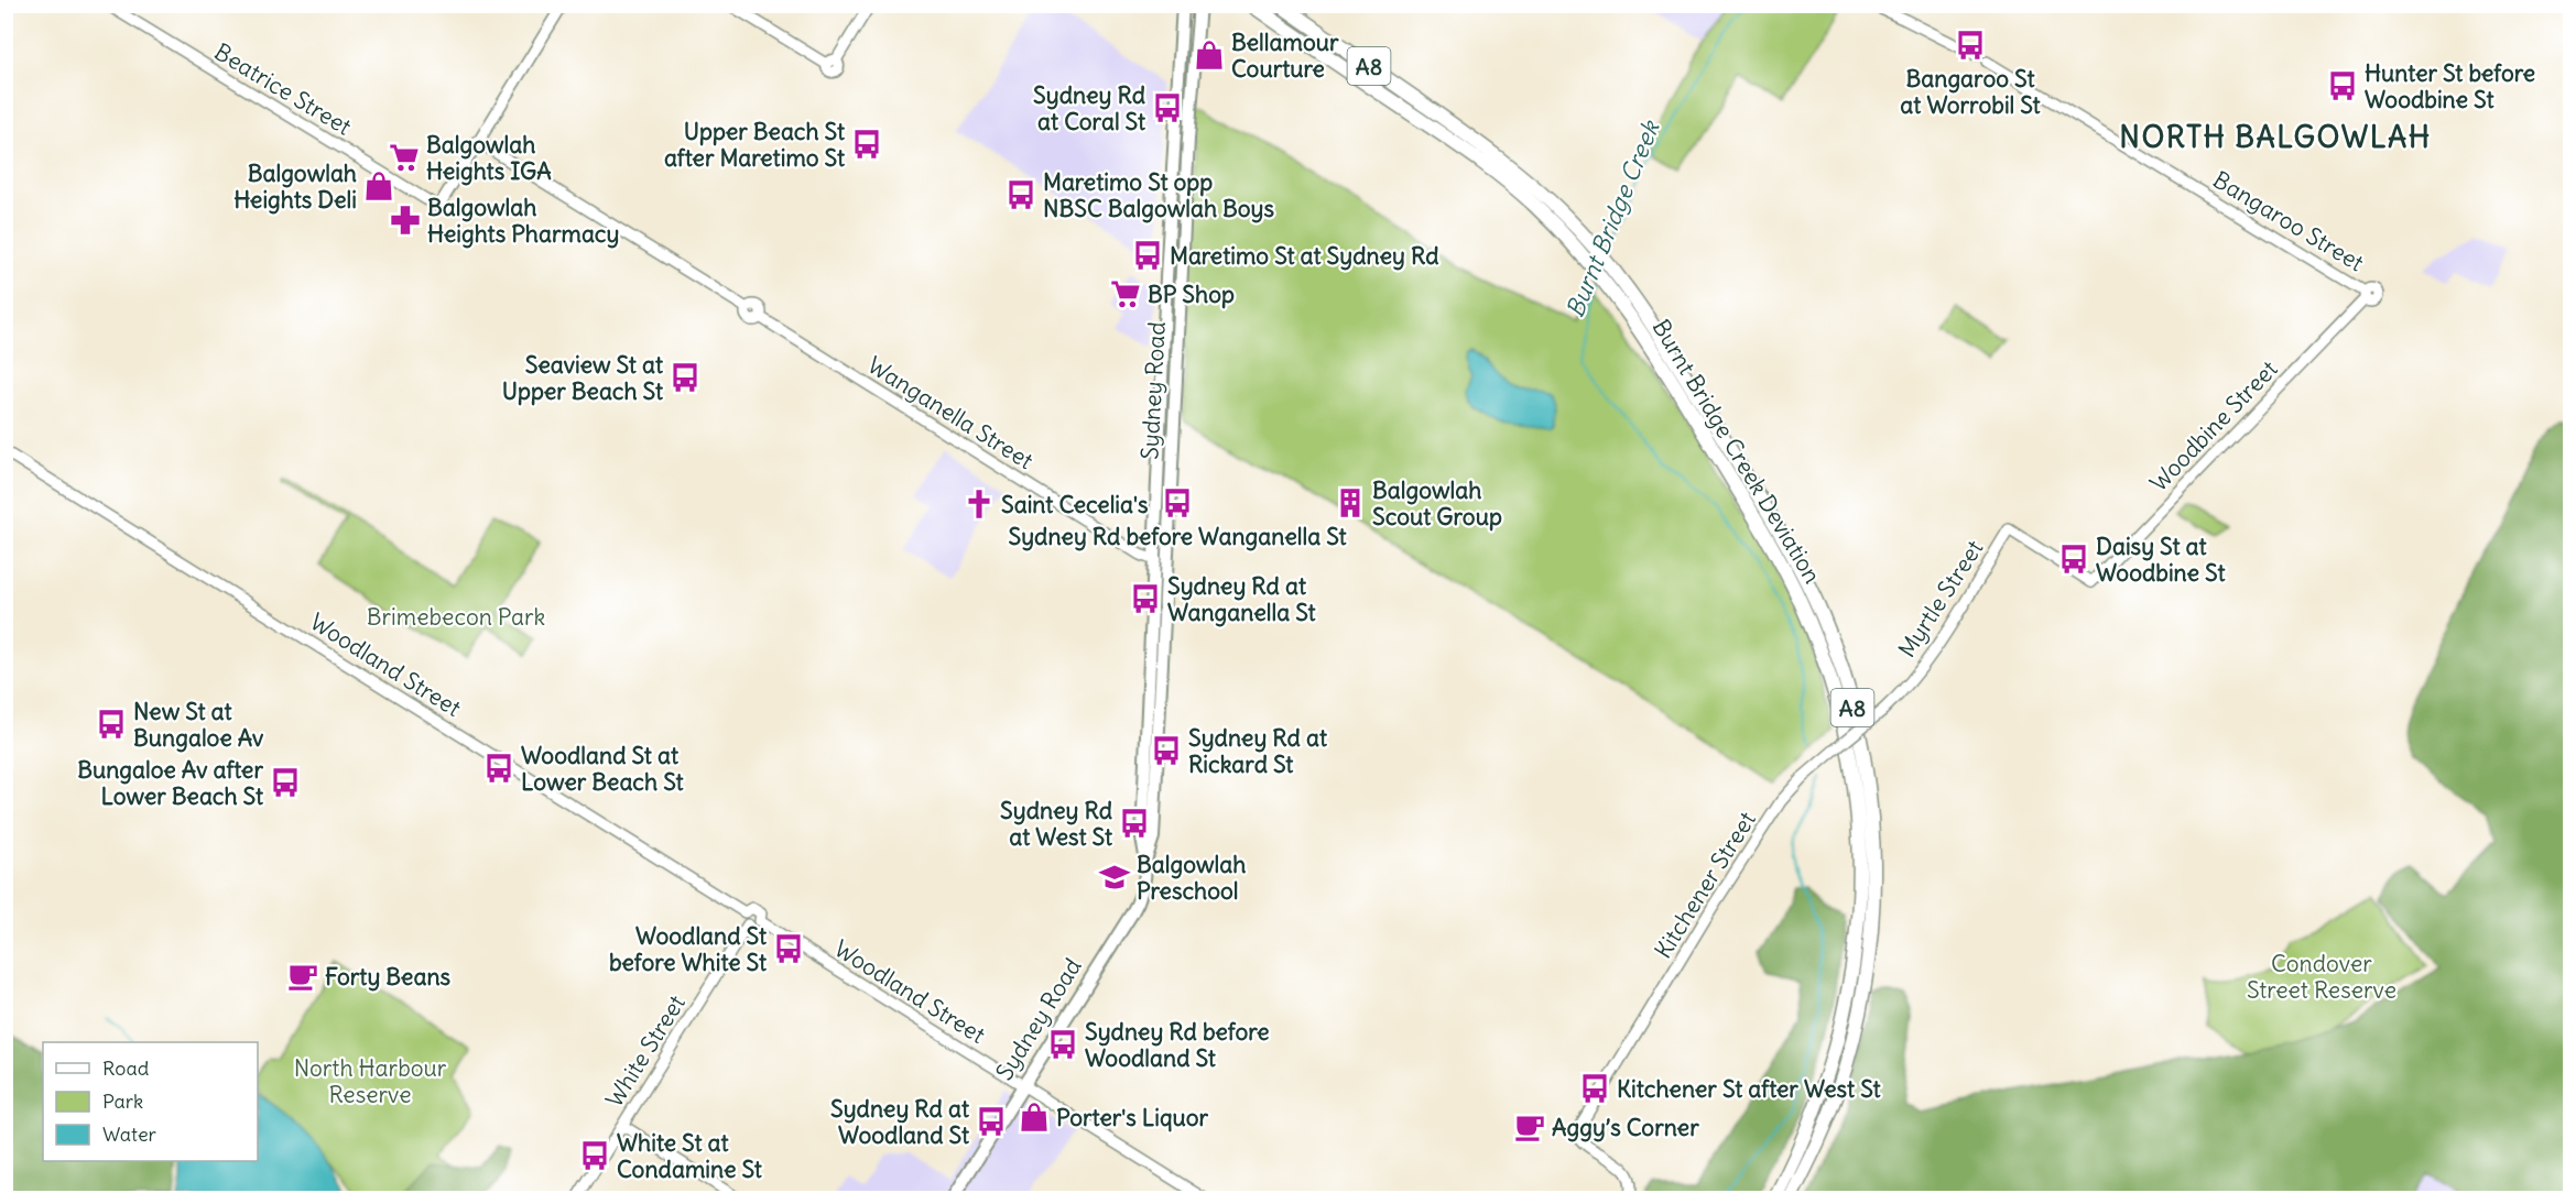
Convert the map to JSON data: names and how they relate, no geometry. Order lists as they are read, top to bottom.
{
  "streets": {
    "highway": ["A8", "Burnt Bridge Creek Deviation"],
    "main road": ["Sydney Road"],
    "street": [
      "Beatrice Street",
      "Bangaroo Street",
      "Wanganella Street",
      "Woodbine Street",
      "Myrtle Street",
      "Woodland Street",
      "Kitchener Street",
      "White Street"
    ]
  },
  "crossings": [
    ["Beatrice Street", "Wanganella Street"],
    ["Bangaroo Street", "Woodbine Street"],
    ["Sydney Road", "Wanganella Street"],
    ["Sydney Road", "Woodland Street"],
    ["Woodbine Street", "Myrtle Street"],
    ["Myrtle Street", "Kitchener Street"],
    ["Woodland Street", "White Street"]
  ],
  "districts": ["NORTH BALGOWLAH"],
  "water": ["Burnt Bridge Creek"],
  "parks": ["Brimebecon Park", "Condover Street Reserve", "North Harbour Reserve"],
  "places": {
    "bus stop": [
      "Bangaroo St at Worrobil St",
      "Hunter St before Woodbine St",
      "Sydney Rd at Coral St",
      "Upper Beach St after Maretimo St",
      "Maretimo St opp NBSC Balgowlah Boys",
      "Maretimo St at Sydney Rd",
      "Seaview St at Upper Beach St",
      "Sydney Rd before Wanganella St",
      "Daisy St at Woodbine St",
      "Sydney Rd at Wanganella St",
      "New St at Bungaloe Av",
      "Sydney Rd at Rickard St",
      "Woodland St at Lower Beach St",
      "Bungaloe Av after Lower Beach St",
      "Sydney Rd at West St",
      "Woodland St before White St",
      "Sydney Rd before Woodland St",
      "Kitchener St after West St",
      "Sydney Rd at Woodland St",
      "White St at Condamine St"
    ],
    "shop": ["Bellamour Courture", "Balgowlah Heights Deli", "Porter's Liquor"],
    "supermarket": ["Balgowlah Heights IGA", "BP Shop"],
    "pharmacy": ["Balgowlah Heights Pharmacy"],
    "building": ["Balgowlah Scout Group"],
    "church": ["Saint Cecelia's"],
    "school or university": ["Balgowlah Preschool"],
    "cafe": ["Forty Beans", "Aggy’s Corner"]
  },
  "legend": ["Road", "Park", "Water"]
}
